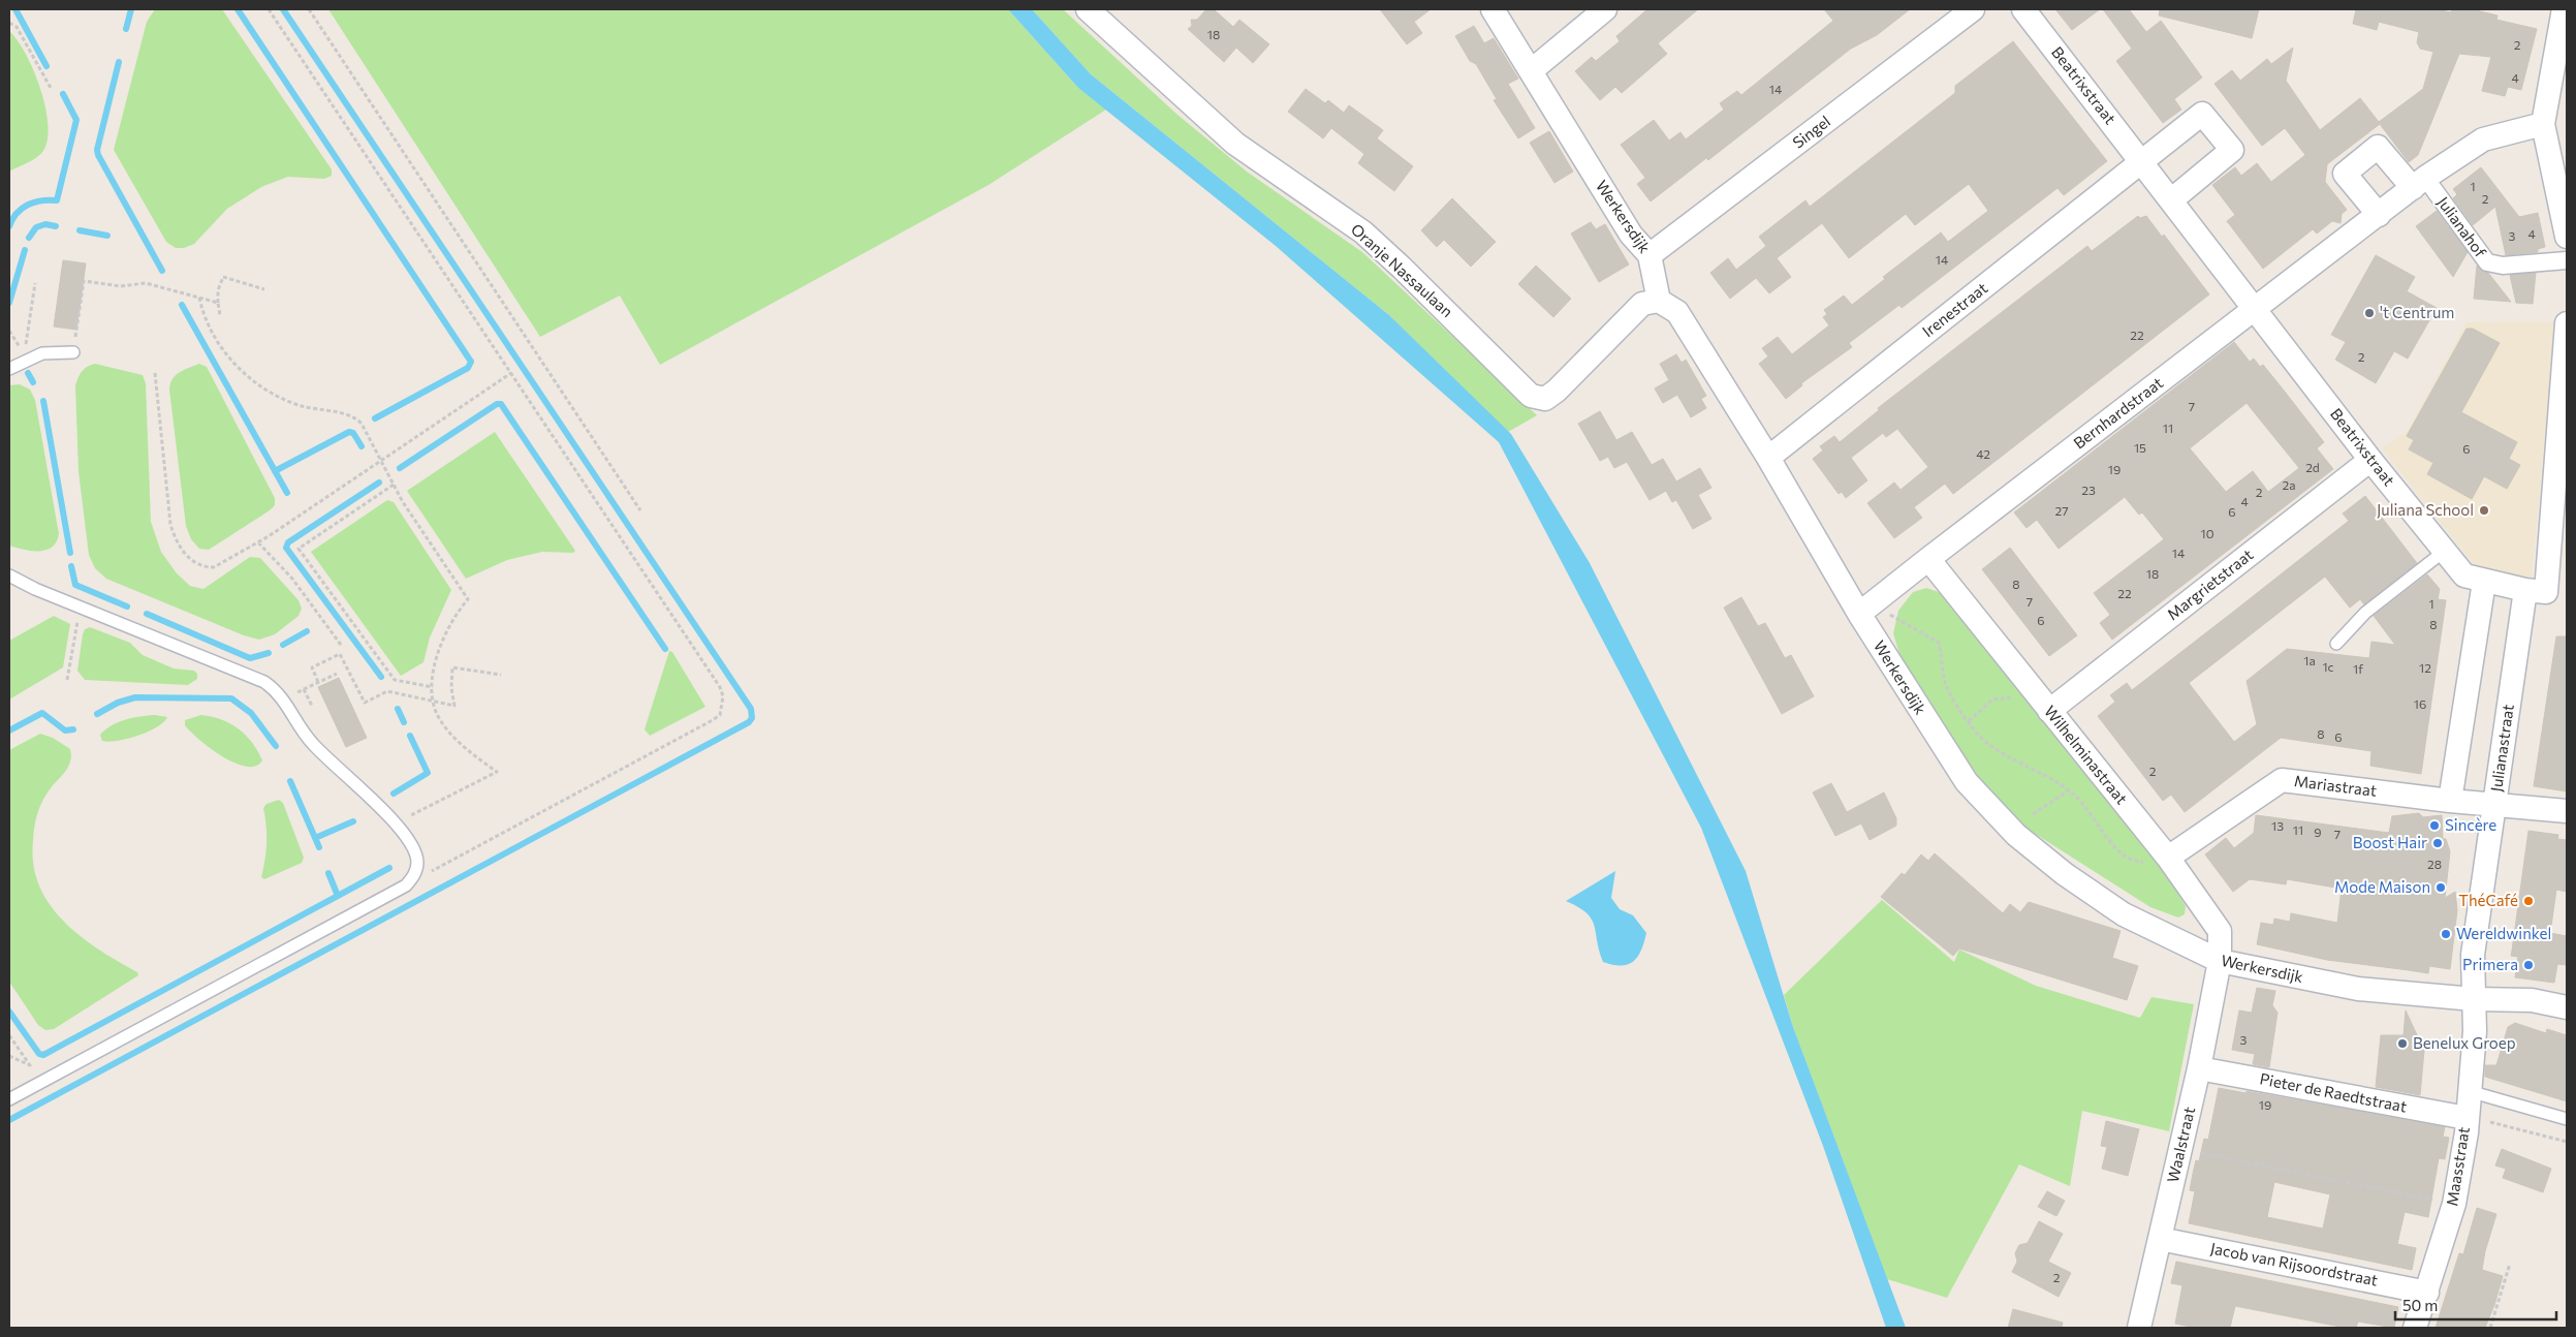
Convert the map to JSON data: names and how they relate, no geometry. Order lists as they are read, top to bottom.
{
  "streets": {
    "street": [
      "Beatrixstraat",
      "Singel",
      "Werkersdijk",
      "Julianahof",
      "Oranje Nassaulaan",
      "Irenestraat",
      "Bernhardstraat",
      "Margrietstraat",
      "Julianastraat",
      "Wilhelminastraat",
      "Mariastraat",
      "Pieter de Raedtstraat",
      "Waalstraat",
      "Maasstraat",
      "Jacob van Rijsoordstraat"
    ]
  },
  "crossings": [
    ["Beatrixstraat", "Irenestraat"],
    ["Beatrixstraat", "Bernhardstraat"],
    ["Beatrixstraat", "Margrietstraat"],
    ["Singel", "Werkersdijk"],
    ["Werkersdijk", "Oranje Nassaulaan"],
    ["Werkersdijk", "Irenestraat"],
    ["Werkersdijk", "Bernhardstraat"],
    ["Werkersdijk", "Julianastraat"],
    ["Werkersdijk", "Wilhelminastraat"],
    ["Werkersdijk", "Waalstraat"],
    ["Werkersdijk", "Maasstraat"],
    ["Julianahof", "Bernhardstraat"],
    ["Bernhardstraat", "Wilhelminastraat"],
    ["Margrietstraat", "Wilhelminastraat"],
    ["Julianastraat", "Mariastraat"],
    ["Julianastraat", "Maasstraat"],
    ["Wilhelminastraat", "Mariastraat"],
    ["Wilhelminastraat", "Waalstraat"],
    ["Pieter de Raedtstraat", "Waalstraat"],
    ["Pieter de Raedtstraat", "Maasstraat"],
    ["Waalstraat", "Jacob van Rijsoordstraat"],
    ["Maasstraat", "Jacob van Rijsoordstraat"]
  ],
  "places": [
    "'t Centrum",
    "Juliana School",
    "Sincère",
    "Boost Hair",
    "Mode Maison",
    "ThéCafé",
    "Wereldwinkel",
    "Primera",
    "Benelux Groep"
  ],
  "house_numbers": [
    "18",
    "2",
    "4",
    "14",
    "1",
    "2",
    "4",
    "3",
    "14",
    "22",
    "2",
    "7",
    "11",
    "15",
    "6",
    "42",
    "2d",
    "19",
    "2a",
    "23",
    "2",
    "4",
    "27",
    "6",
    "10",
    "14",
    "18",
    "8",
    "22",
    "7",
    "1",
    "6",
    "8",
    "1a",
    "1c",
    "12",
    "1f",
    "16",
    "8",
    "6",
    "2",
    "13",
    "11",
    "9",
    "7",
    "28",
    "3",
    "19",
    "2"
  ],
  "scale_bar": "50 m"
}
